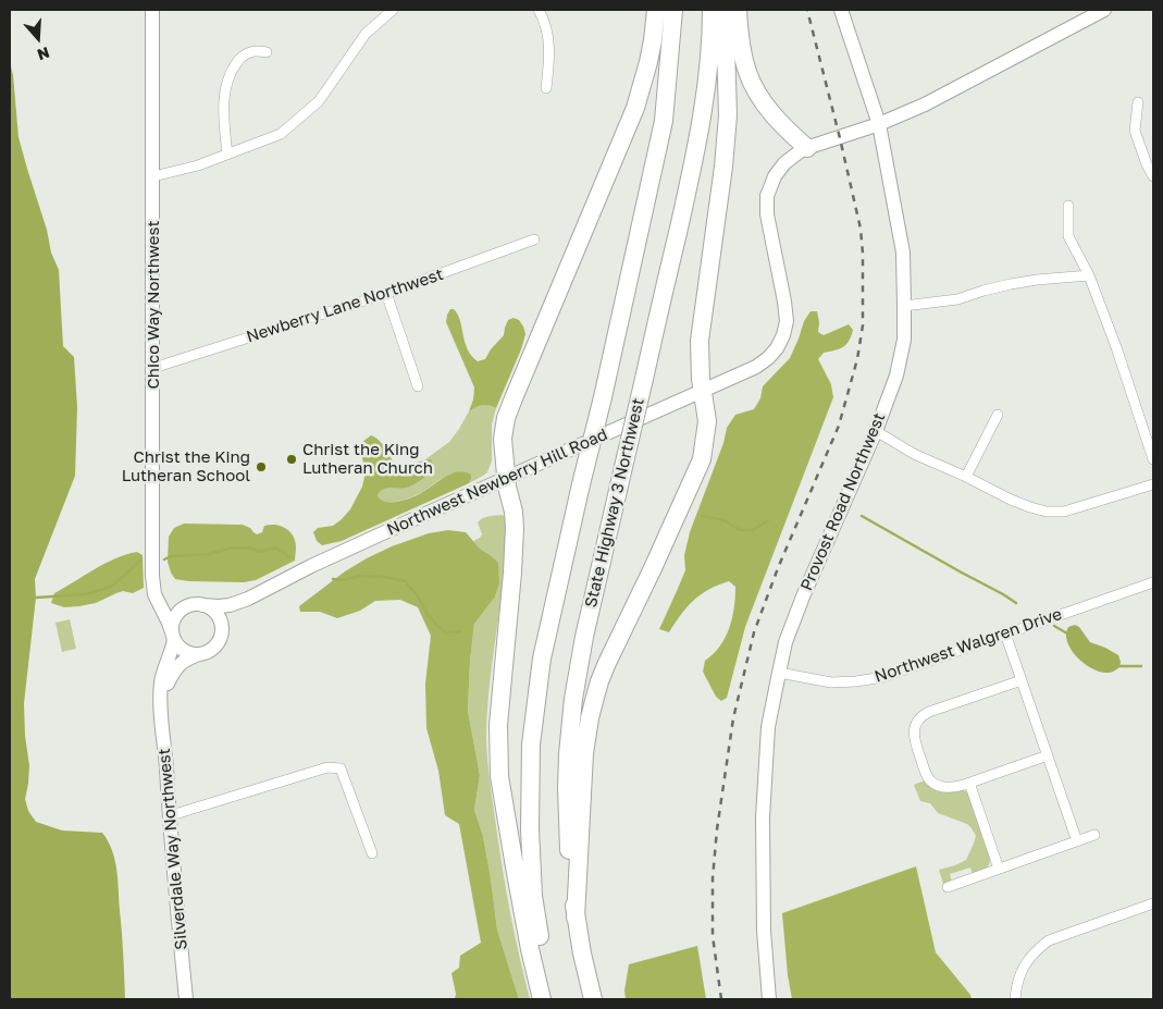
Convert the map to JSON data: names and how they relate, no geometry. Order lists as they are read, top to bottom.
{
  "streets": {
    "highway": ["State Highway 3 Northwest"],
    "main road": [
      "Chico Way Northwest",
      "Northwest Newberry Hill Road",
      "Provost Road Northwest",
      "Silverdale Way Northwest"
    ],
    "street": ["Newberry Lane Northwest", "Northwest Walgren Drive"]
  },
  "crossings": [
    ["Chico Way Northwest", "Newberry Lane Northwest"],
    ["Chico Way Northwest", "Northwest Newberry Hill Road"],
    ["Chico Way Northwest", "Silverdale Way Northwest"],
    ["Northwest Newberry Hill Road", "Provost Road Northwest"],
    ["Northwest Newberry Hill Road", "Silverdale Way Northwest"],
    ["Provost Road Northwest", "Northwest Walgren Drive"]
  ],
  "places": ["Christ the King Lutheran Church", "Christ the King Lutheran School"],
  "north": "bottom"
}
